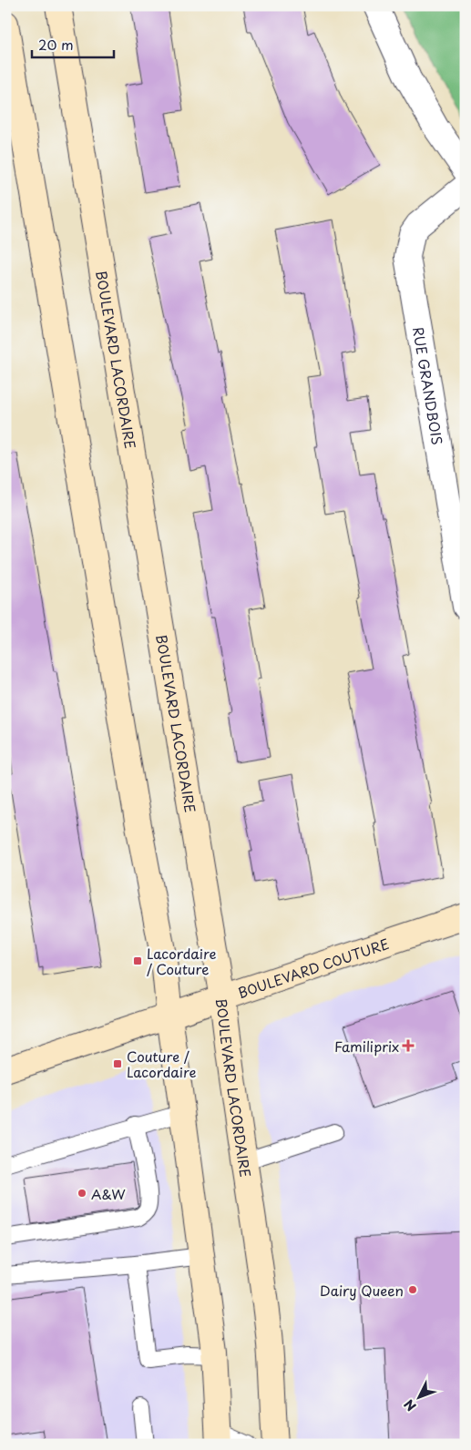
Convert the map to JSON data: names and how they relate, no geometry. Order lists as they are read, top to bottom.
{
  "streets": {
    "main road": ["BOULEVARD LACORDAIRE", "BOULEVARD COUTURE"],
    "street": ["RUE GRANDBOIS"]
  },
  "crossings": [
    ["BOULEVARD LACORDAIRE", "BOULEVARD COUTURE"]
  ],
  "places": {
    "transit": ["Lacordaire / Couture", "Couture / Lacordaire"],
    "health": ["Familiprix"],
    "other": ["A&W", "Dairy Queen"]
  },
  "scale_bar": "20 m",
  "north": "bottom left"
}
